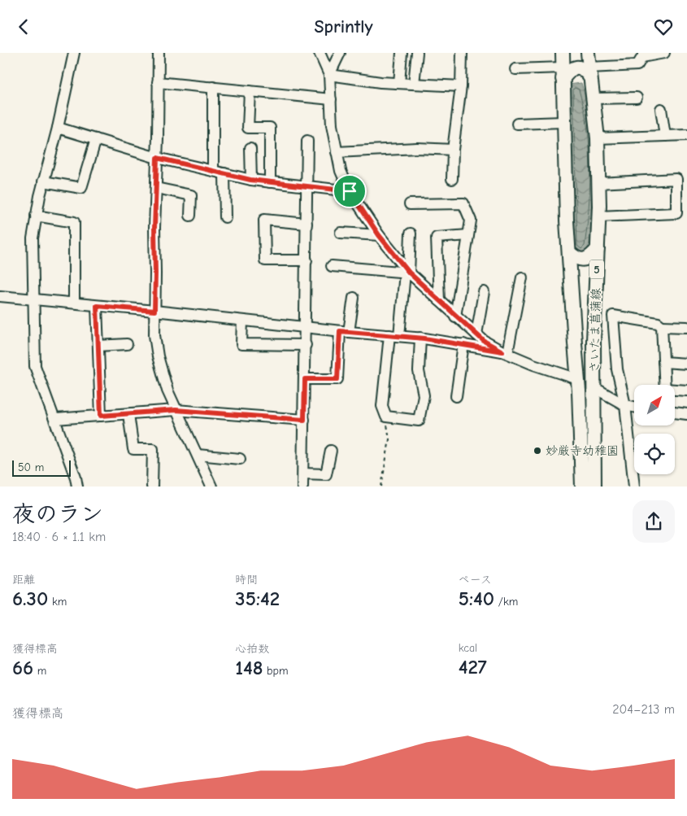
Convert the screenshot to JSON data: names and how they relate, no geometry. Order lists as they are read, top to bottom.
{
  "streets": {
    "main road": ["5", "さいたま菖蒲線"]
  },
  "crossings": [
    ["5", "さいたま菖蒲線"]
  ],
  "places": ["妙厳寺幼稚園"],
  "scale_bar": "50 m",
  "north": "top right",
  "page": {
    "header": "Sprintly",
    "scale": "50 m",
    "heading": ["夜のラン", "18:40 · 6 × 1.1 km"],
    "stats": [
      ["距離", "6.30 km"],
      ["時間", "35:42"],
      ["ペース", "5:40 /km"],
      ["獲得標高", "66 m"],
      ["心拍数", "148 bpm"],
      ["kcal", "427"]
    ],
    "chart": ["獲得標高", "204–213 m"]
  }
}
